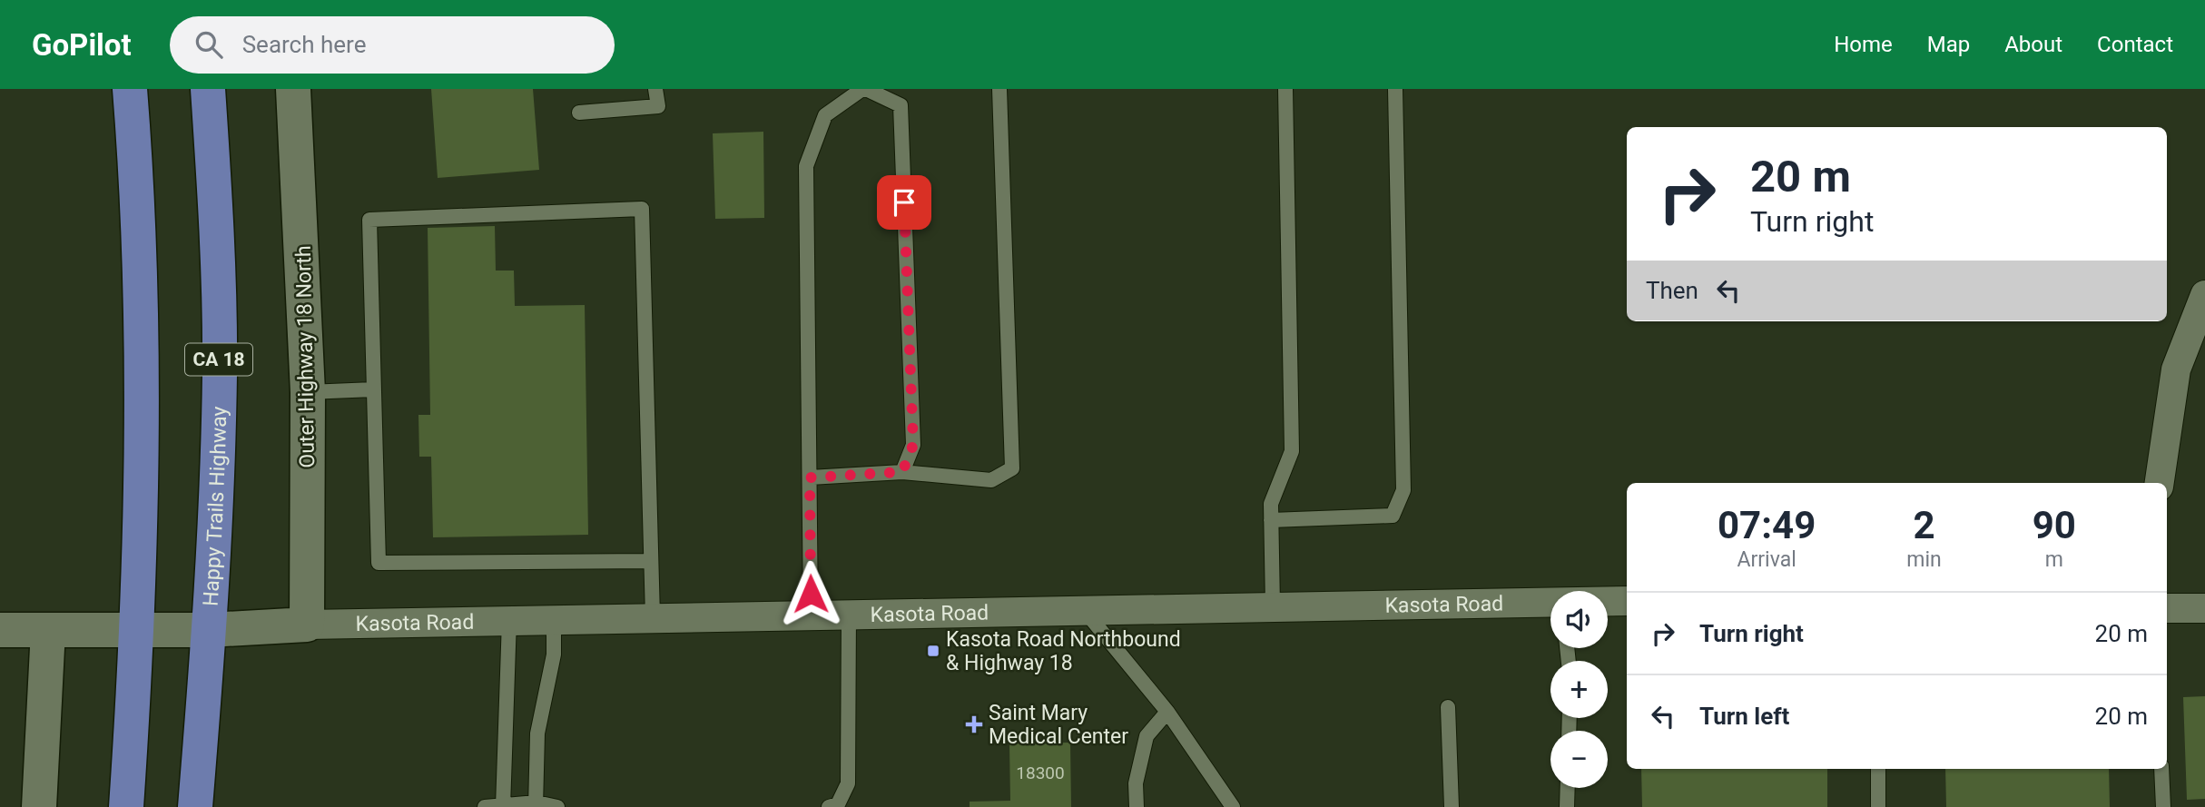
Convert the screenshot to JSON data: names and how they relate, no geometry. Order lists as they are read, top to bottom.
{
  "streets": {
    "main road": ["CA 18", "Happy Trails Highway"],
    "street": ["Outer Highway 18 North", "Kasota Road"]
  },
  "crossings": [
    ["Outer Highway 18 North", "Kasota Road"],
    ["Happy Trails Highway", "Kasota Road"]
  ],
  "places": {
    "transit": ["Kasota Road Northbound & Highway 18"],
    "health": ["Saint Mary Medical Center"]
  },
  "house_numbers": ["18300"],
  "page": {
    "header": "GoPilot",
    "search": "Search here",
    "nav": [
      "Home",
      "Map",
      "About",
      "Contact"
    ],
    "turn": ["20 m", "Turn right"],
    "then": "Then",
    "eta": [
      "07:49",
      "Arrival",
      "2",
      "min",
      "90",
      "m"
    ],
    "map_buttons": ["+", "−"],
    "list": [
      {
        "name": "Turn right",
        "value": "20 m"
      },
      {
        "name": "Turn left",
        "value": "20 m"
      }
    ]
  }
}
